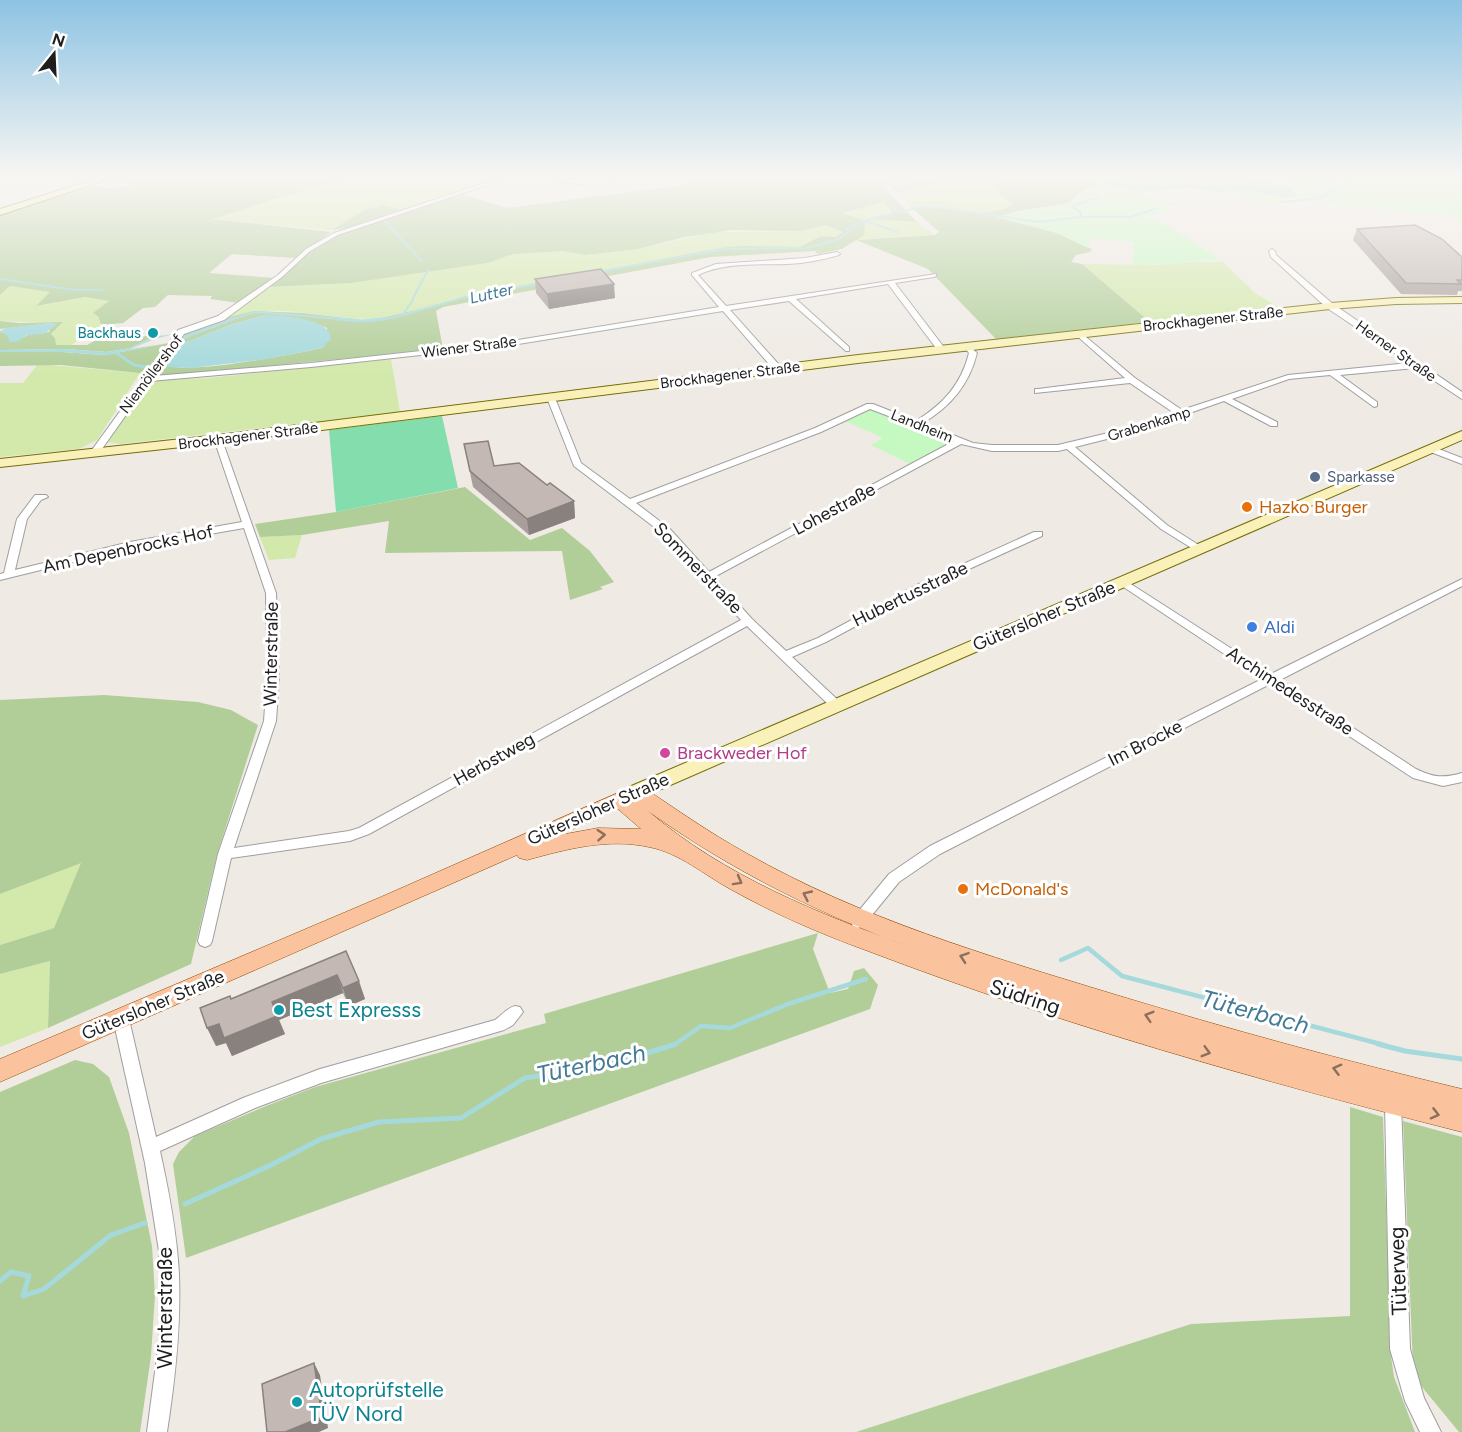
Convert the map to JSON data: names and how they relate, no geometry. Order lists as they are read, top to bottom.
{
  "streets": {
    "main road": ["Brockhagener Straße", "Gütersloher Straße", "Südring"],
    "street": [
      "Wiener Straße",
      "Herner Straße",
      "Niemöllershof",
      "Grabenkamp",
      "Landheim",
      "Lohestraße",
      "Am Depenbrocks Hof",
      "Sommerstraße",
      "Hubertusstraße",
      "Winterstraße",
      "Archimedesstraße",
      "Im Brocke",
      "Herbstweg",
      "Tüterweg"
    ]
  },
  "crossings": [
    ["Brockhagener Straße", "Herner Straße"],
    ["Brockhagener Straße", "Niemöllershof"],
    ["Brockhagener Straße", "Sommerstraße"],
    ["Brockhagener Straße", "Winterstraße"],
    ["Wiener Straße", "Niemöllershof"],
    ["Herner Straße", "Grabenkamp"],
    ["Grabenkamp", "Landheim"],
    ["Landheim", "Lohestraße"],
    ["Landheim", "Sommerstraße"],
    ["Lohestraße", "Sommerstraße"],
    ["Am Depenbrocks Hof", "Winterstraße"],
    ["Sommerstraße", "Hubertusstraße"],
    ["Sommerstraße", "Gütersloher Straße"],
    ["Sommerstraße", "Herbstweg"],
    ["Gütersloher Straße", "Winterstraße"],
    ["Gütersloher Straße", "Archimedesstraße"],
    ["Gütersloher Straße", "Südring"],
    ["Winterstraße", "Herbstweg"],
    ["Archimedesstraße", "Im Brocke"],
    ["Im Brocke", "Südring"],
    ["Südring", "Tüterweg"]
  ],
  "water": ["Lutter", "Tüterbach"],
  "places": [
    "Backhaus",
    "Sparkasse",
    "Hazko Burger",
    "Aldi",
    "Brackweder Hof",
    "McDonald's",
    "Best Expresss",
    "Autoprüfstelle TÜV Nord"
  ],
  "north": "top"
}
